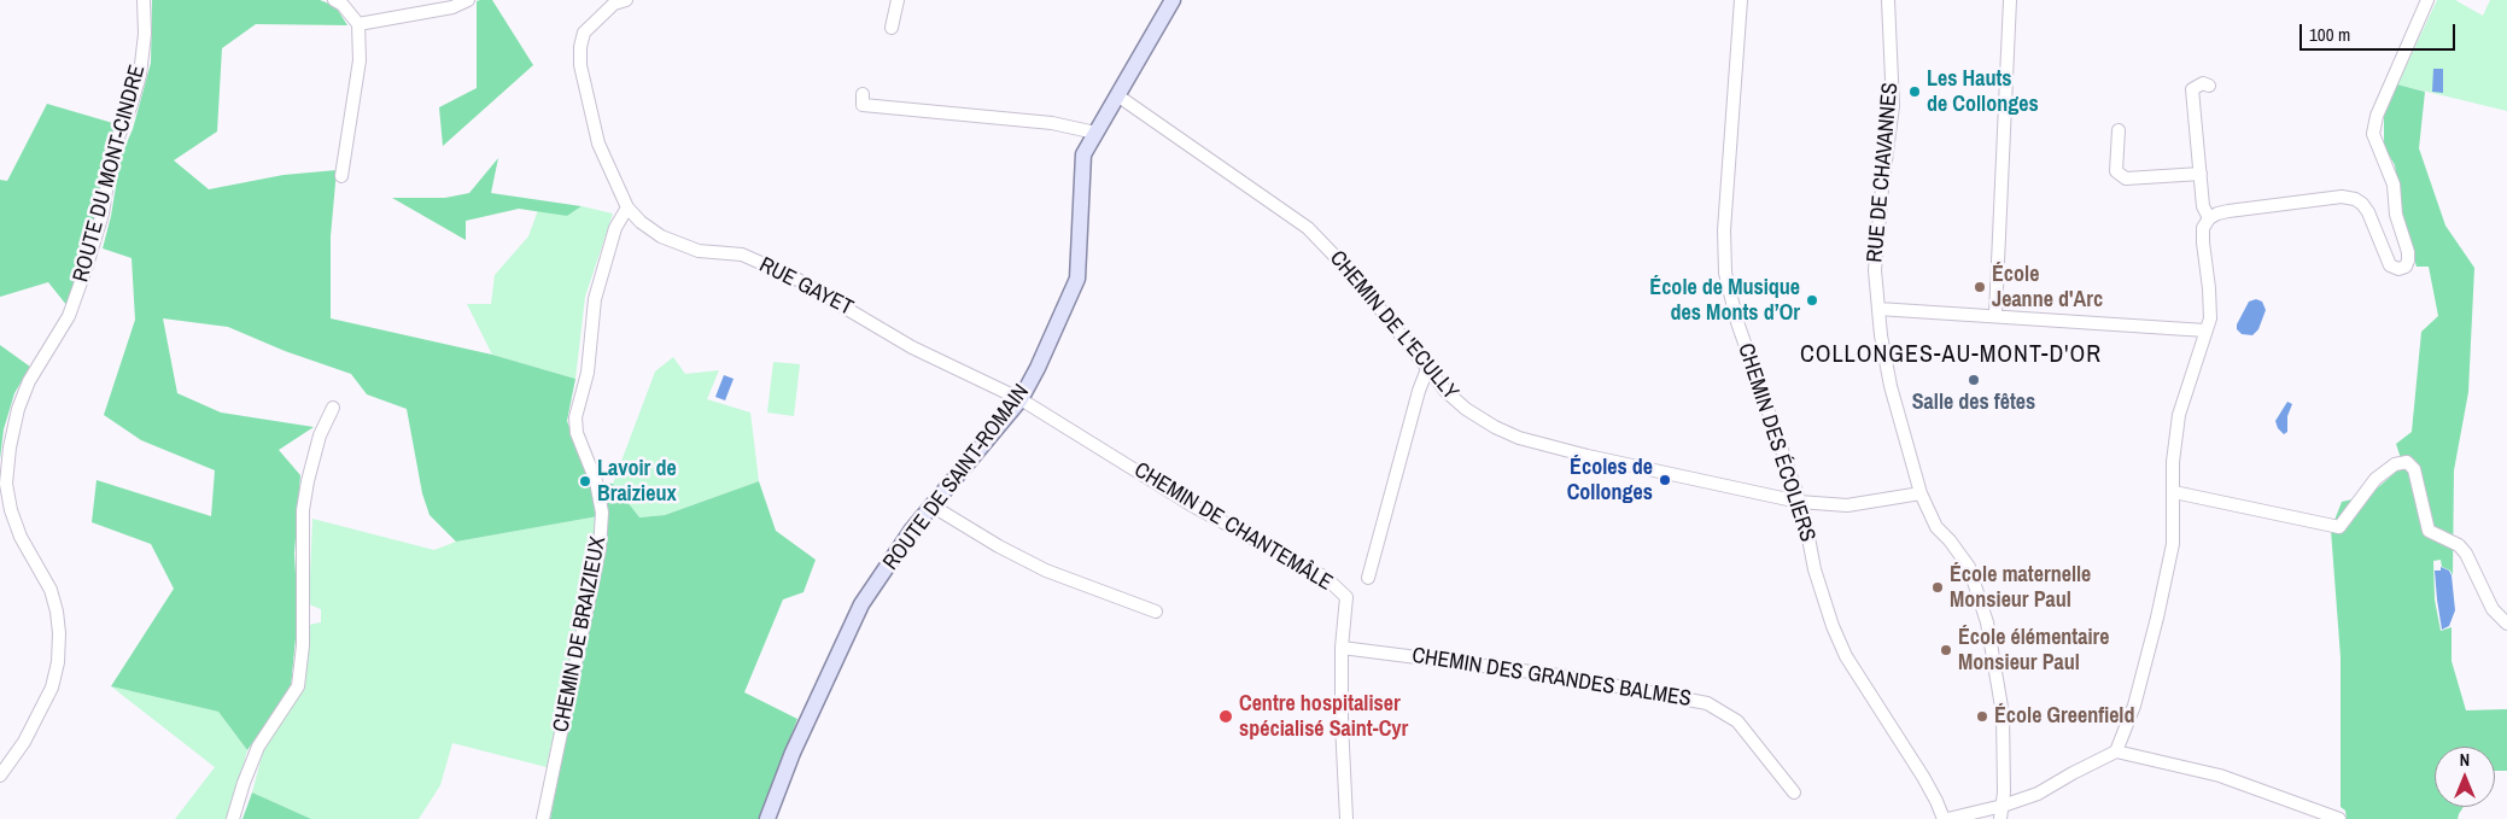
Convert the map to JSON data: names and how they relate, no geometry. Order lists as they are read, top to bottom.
{
  "streets": {
    "main road": ["ROUTE DE SAINT-ROMAIN"],
    "street": [
      "RUE DE CHAVANNES",
      "ROUTE DU MONT-CINDRE",
      "RUE GAYET",
      "CHEMIN DE L'ECULLY",
      "CHEMIN DES ÉCOLIERS",
      "CHEMIN DE CHANTEMÂLE",
      "CHEMIN DE BRAIZIEUX",
      "CHEMIN DES GRANDES BALMES"
    ]
  },
  "crossings": [
    ["RUE DE CHAVANNES", "CHEMIN DE L'ECULLY"],
    ["RUE GAYET", "ROUTE DE SAINT-ROMAIN"],
    ["RUE GAYET", "CHEMIN DE CHANTEMÂLE"],
    ["RUE GAYET", "CHEMIN DE BRAIZIEUX"],
    ["CHEMIN DE L'ECULLY", "CHEMIN DES ÉCOLIERS"],
    ["CHEMIN DE L'ECULLY", "ROUTE DE SAINT-ROMAIN"],
    ["ROUTE DE SAINT-ROMAIN", "CHEMIN DE CHANTEMÂLE"],
    ["CHEMIN DE CHANTEMÂLE", "CHEMIN DES GRANDES BALMES"]
  ],
  "districts": ["COLLONGES-AU-MONT-D'OR"],
  "places": [
    "Les Hauts de Collonges",
    "École Jeanne d'Arc",
    "École de Musique des Monts d’Or",
    "Salle des fêtes",
    "Écoles de Collonges",
    "Lavoir de Braizieux",
    "École maternelle Monsieur Paul",
    "École élémentaire Monsieur Paul",
    "Centre hospitaliser spécialisé Saint-Cyr",
    "École Greenfield"
  ],
  "scale_bar": "100 m",
  "north": "top"
}
